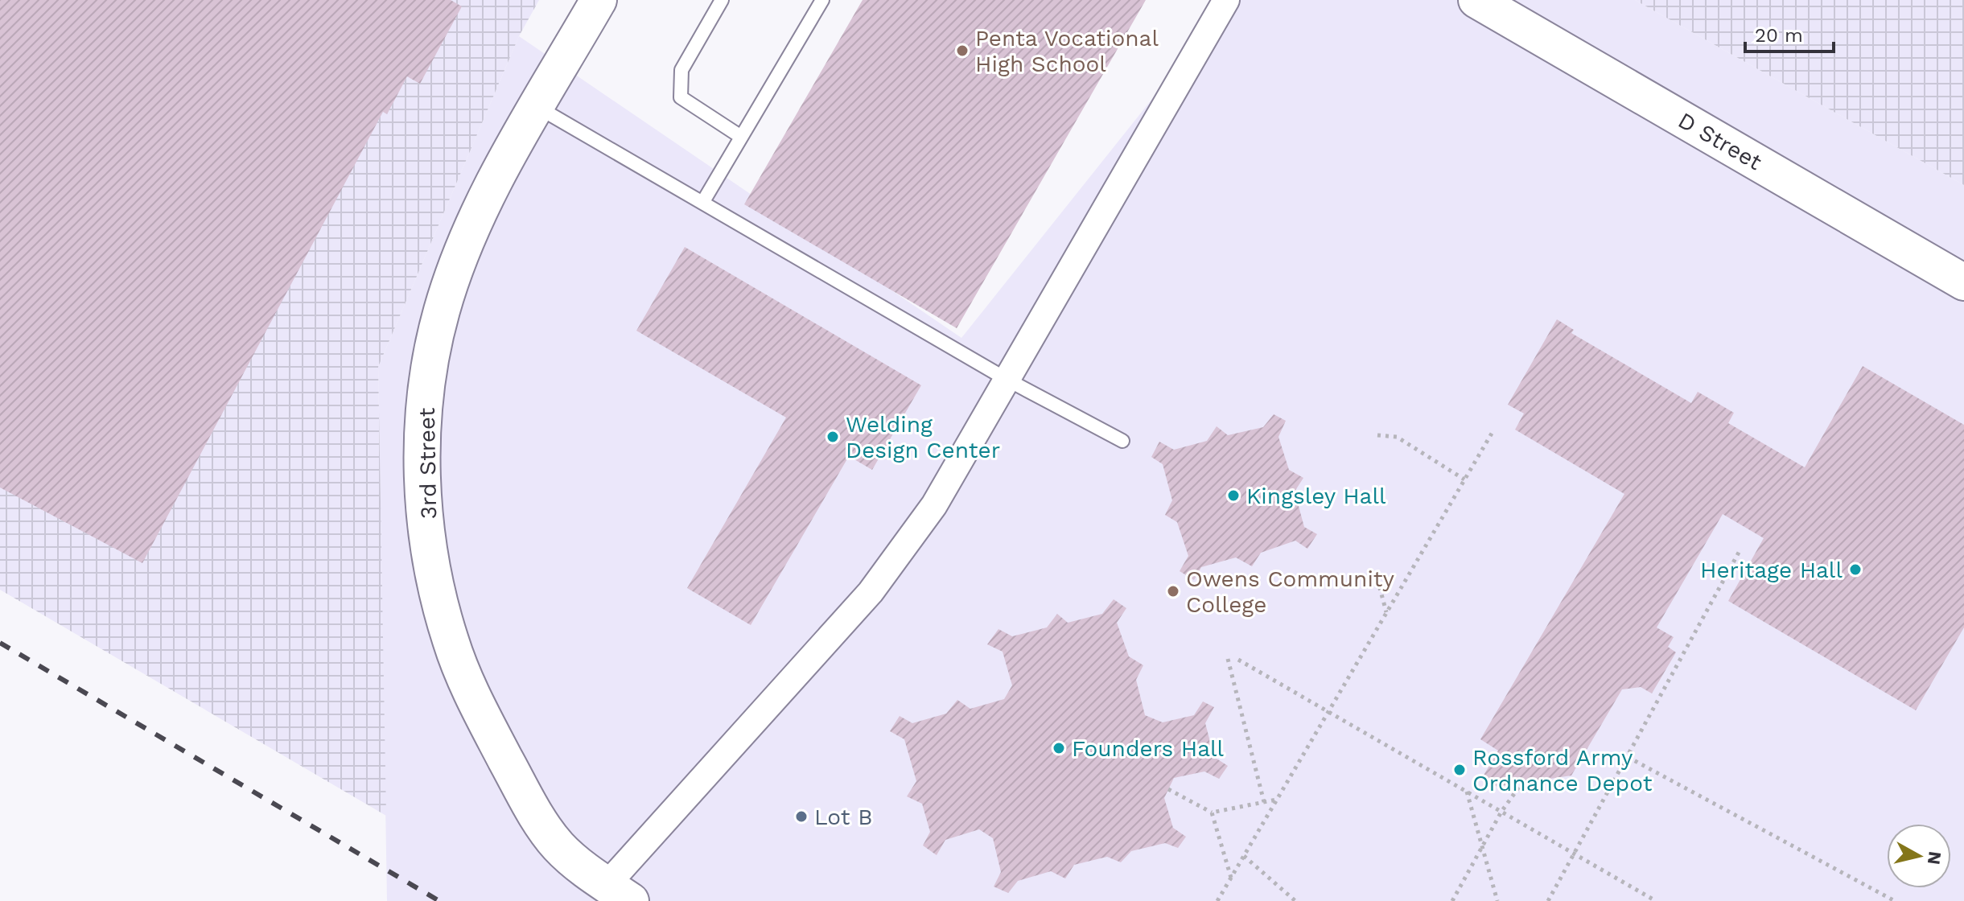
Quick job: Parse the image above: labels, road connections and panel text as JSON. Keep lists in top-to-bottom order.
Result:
{
  "streets": {
    "street": ["D Street", "3rd Street"]
  },
  "places": [
    "Penta Vocational High School",
    "Welding Design Center",
    "Kingsley Hall",
    "Heritage Hall",
    "Owens Community College",
    "Founders Hall",
    "Rossford Army Ordnance Depot",
    "Lot B"
  ],
  "scale_bar": "20 m",
  "north": "right"
}
